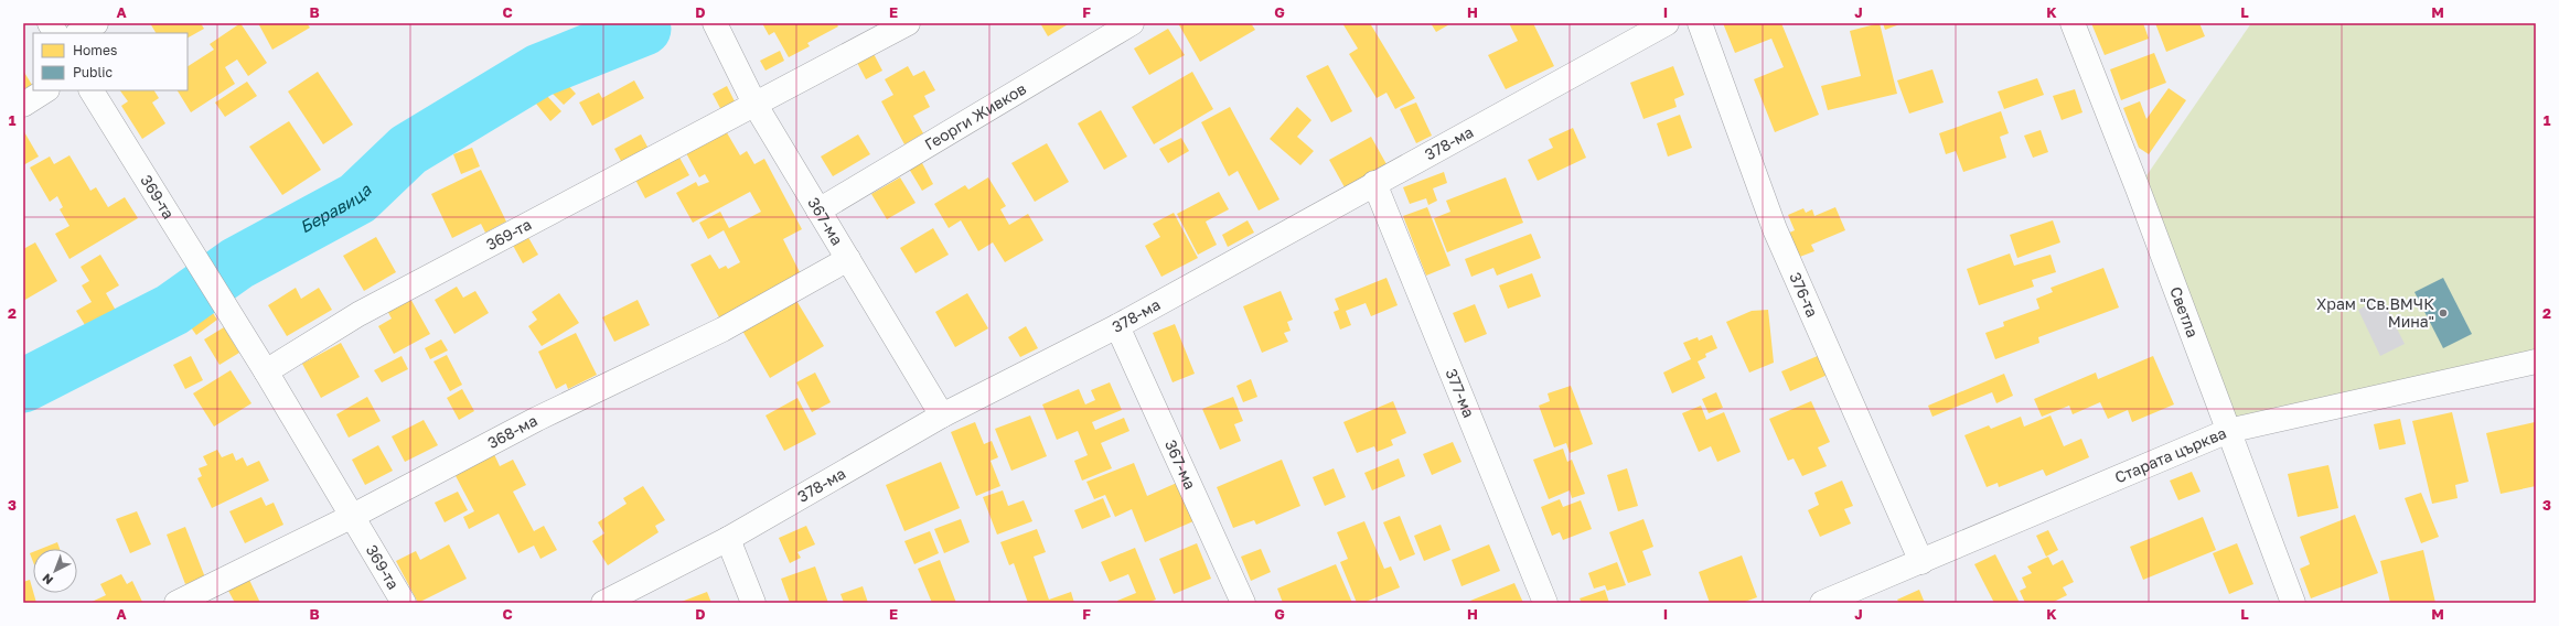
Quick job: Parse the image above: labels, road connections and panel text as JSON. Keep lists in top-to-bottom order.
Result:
{
  "streets": {
    "street": [
      "Георги Живков",
      "378-ма",
      "369-та",
      "367-ма",
      "376-та",
      "Светла",
      "377-ма",
      "368-ма",
      "Старата църква"
    ]
  },
  "crossings": [
    ["Георги Живков", "367-ма"],
    ["378-ма", "367-ма"],
    ["378-ма", "377-ма"],
    ["369-та", "367-ма"],
    ["369-та", "368-ма"],
    ["367-ма", "368-ма"],
    ["376-та", "Старата църква"],
    ["Светла", "Старата църква"]
  ],
  "water": ["Беравица"],
  "places": ["Храм \"Св.ВМЧК Мина\""],
  "legend": ["Homes", "Public"],
  "north": "bottom left",
  "grid": {
    "columns": [
      "A",
      "B",
      "C",
      "D",
      "E",
      "F",
      "G",
      "H",
      "I",
      "J",
      "K",
      "L",
      "M"
    ],
    "rows": ["1", "2", "3"]
  }
}
